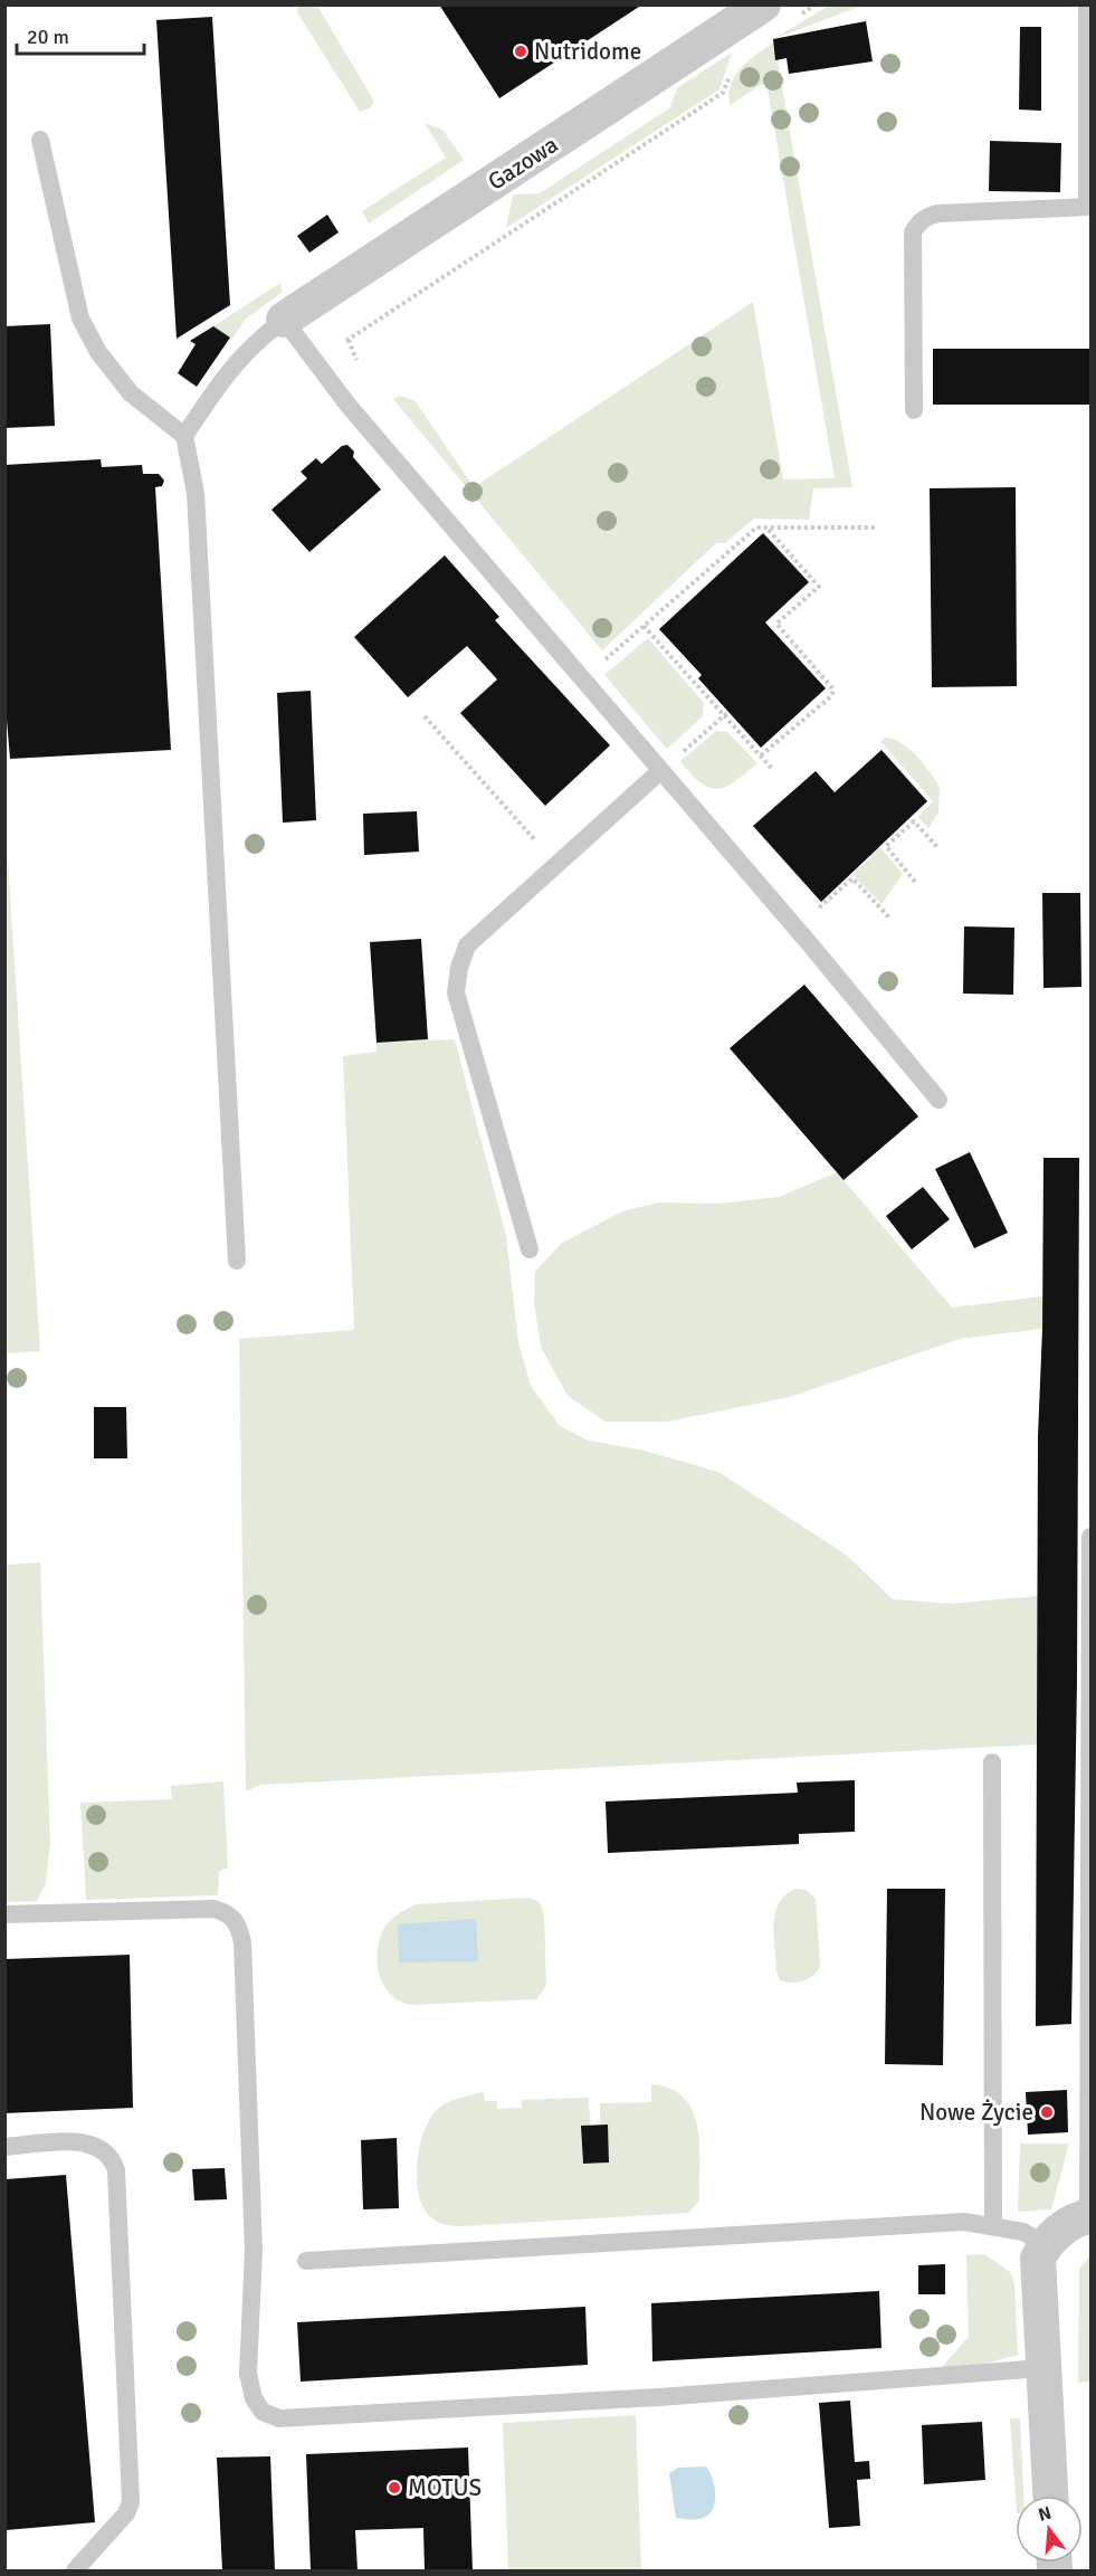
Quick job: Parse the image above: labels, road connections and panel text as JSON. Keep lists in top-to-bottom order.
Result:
{
  "streets": {
    "street": ["Gazowa"]
  },
  "places": ["Nutridome", "Nowe Życie", "MOTUS"],
  "scale_bar": "20 m",
  "north": "top"
}
